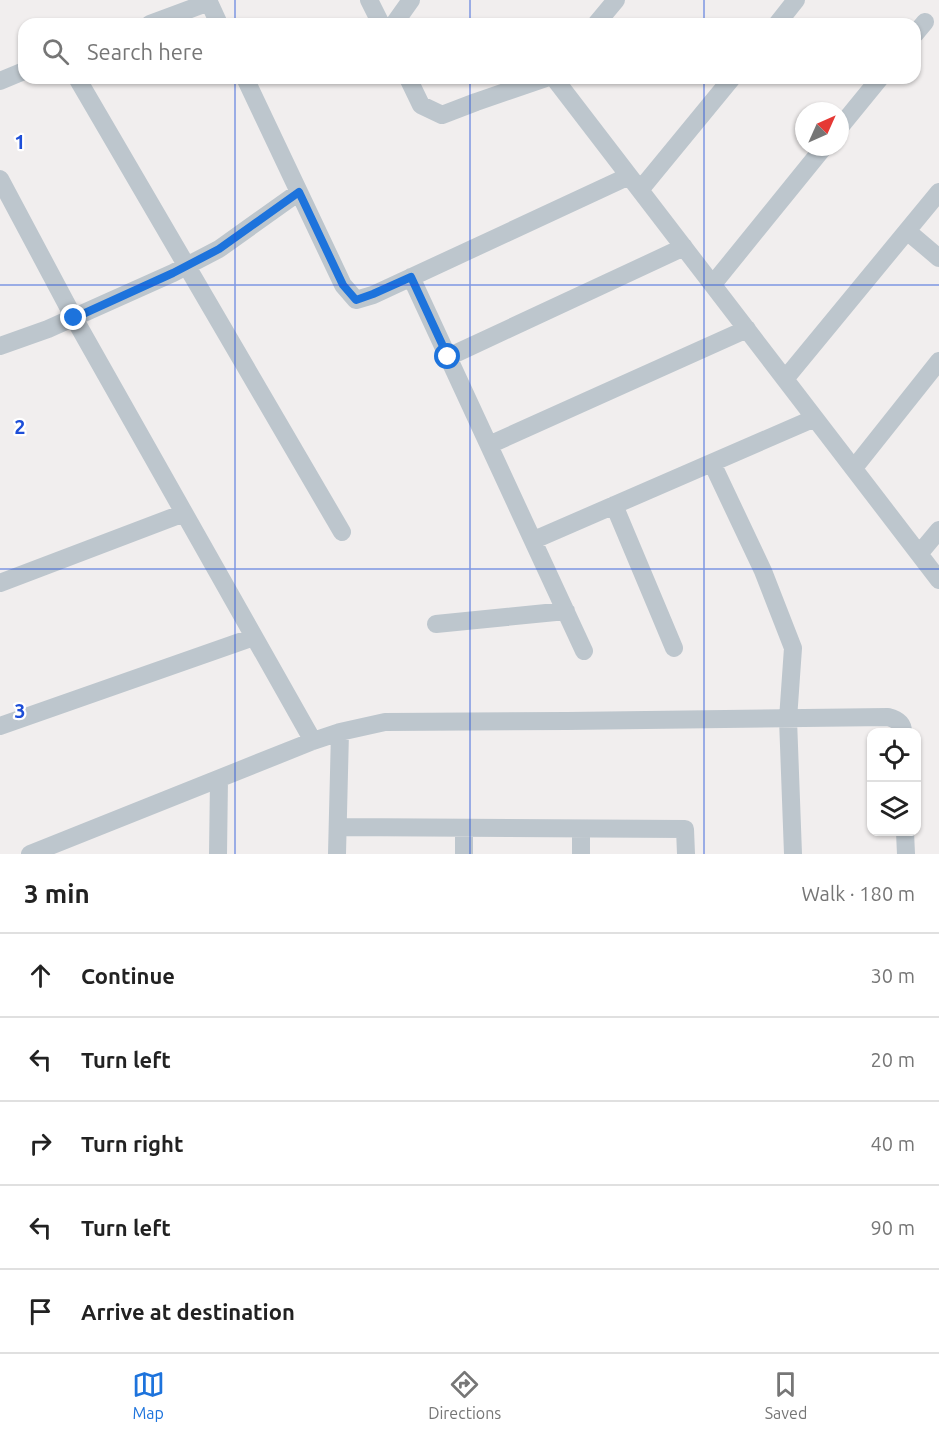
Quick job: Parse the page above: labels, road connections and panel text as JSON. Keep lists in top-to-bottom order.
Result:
{
  "north": "top right",
  "page": {
    "search": "Search here",
    "heading": ["3 min", "Walk · 180 m"],
    "list": [
      ["Continue", "30 m"],
      ["Turn left", "20 m"],
      ["Turn right", "40 m"],
      ["Turn left", "90 m"],
      "Arrive at destination"
    ],
    "nav": ["Map", "Directions", "Saved"]
  },
  "grid": {
    "rows": ["1", "2", "3"]
  }
}
